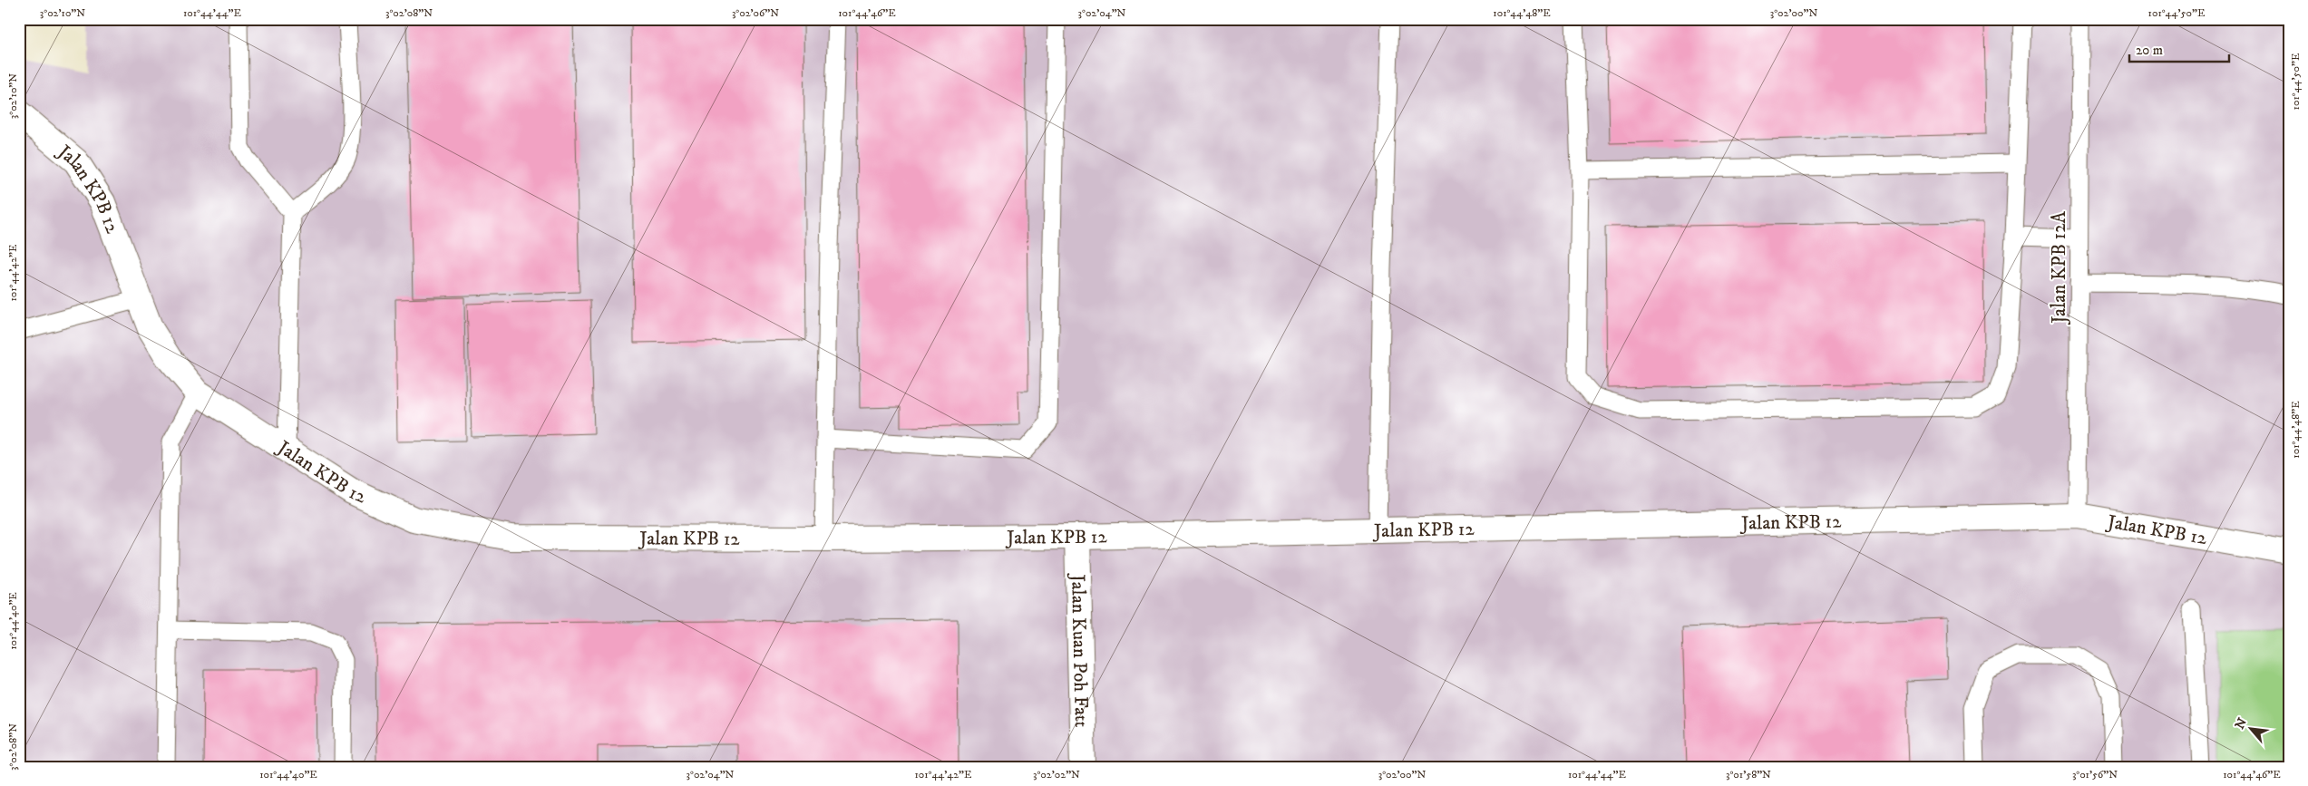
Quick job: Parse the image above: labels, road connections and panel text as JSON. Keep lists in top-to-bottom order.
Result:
{
  "streets": {
    "street": ["Jalan KPB 12", "Jalan Kuan Poh Fatt"],
    "lane": ["Jalan KPB 12A"]
  },
  "crossings": [
    ["Jalan KPB 12", "Jalan KPB 12A"],
    ["Jalan KPB 12", "Jalan Kuan Poh Fatt"]
  ],
  "scale_bar": "20 m",
  "north": "top left",
  "coordinates": [
    "3°02'10\"N",
    "101°44'44\"E",
    "3°02'08\"N",
    "3°02'06\"N",
    "101°44'46\"E",
    "3°02'04\"N",
    "101°44'48\"E",
    "3°02'00\"N",
    "101°44'50\"E",
    "101°44'42\"E",
    "101°44'40\"E",
    "3°02'02\"N",
    "3°01'58\"N",
    "3°01'56\"N"
  ]
}
